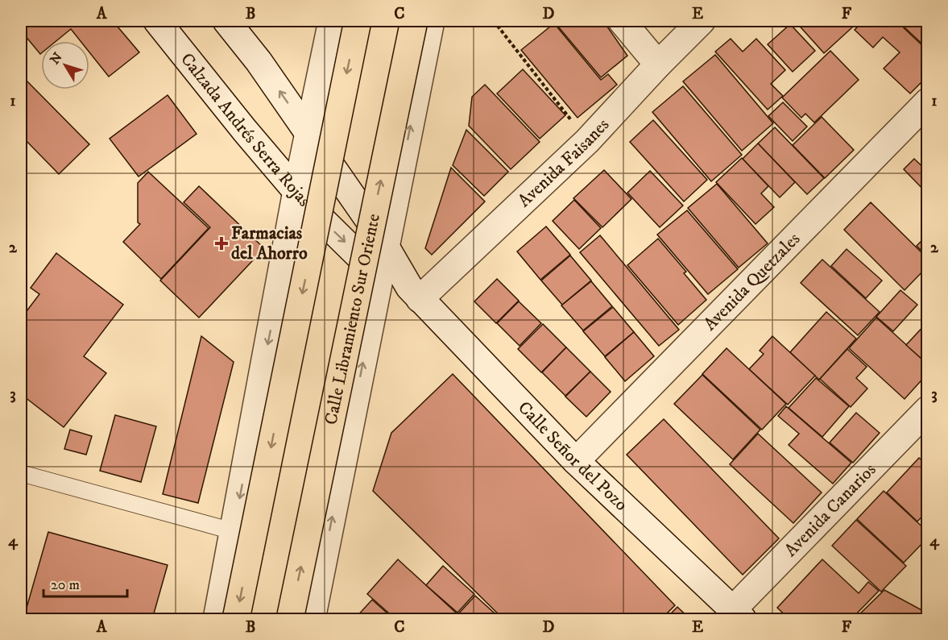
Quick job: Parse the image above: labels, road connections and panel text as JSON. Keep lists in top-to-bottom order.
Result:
{
  "streets": {
    "main road": ["Calle Libramiento Sur Oriente"],
    "street": [
      "Calzada Andrés Serra Rojas",
      "Avenida Faisanes",
      "Avenida Quetzales",
      "Calle Señor del Pozo",
      "Avenida Canarios"
    ]
  },
  "crossings": [
    ["Calzada Andrés Serra Rojas", "Calle Señor del Pozo"],
    ["Avenida Faisanes", "Calle Señor del Pozo"],
    ["Avenida Quetzales", "Calle Señor del Pozo"],
    ["Calle Señor del Pozo", "Avenida Canarios"]
  ],
  "places": {
    "health": ["Farmacias del Ahorro"]
  },
  "scale_bar": "20 m",
  "north": "top left",
  "grid": {
    "columns": [
      "A",
      "B",
      "C",
      "D",
      "E",
      "F"
    ],
    "rows": [
      "1",
      "2",
      "3",
      "4"
    ]
  }
}
